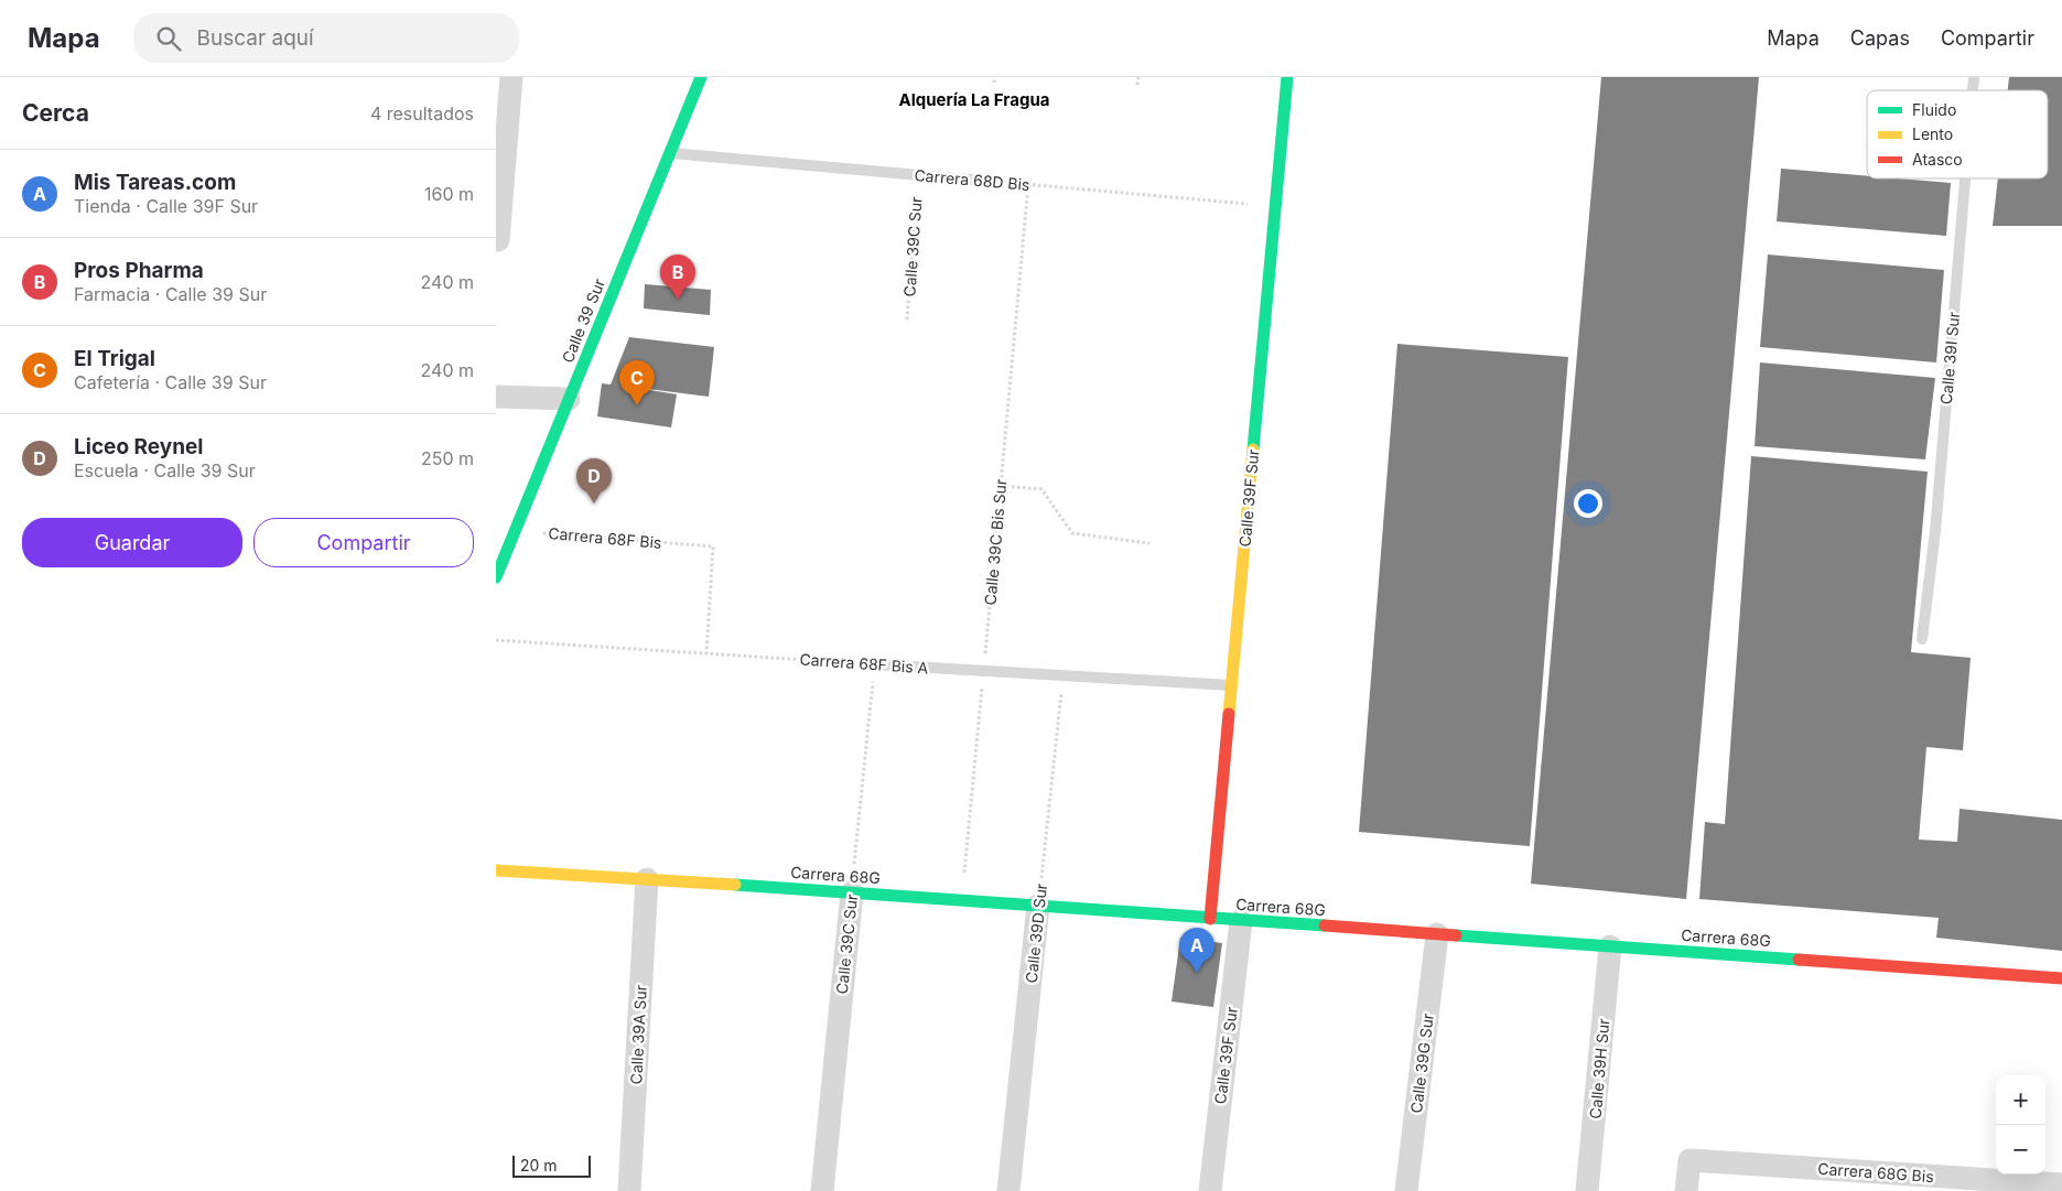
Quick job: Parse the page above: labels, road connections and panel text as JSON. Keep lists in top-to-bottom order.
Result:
{
  "streets": {
    "street": [
      "Calle 39C Sur",
      "Calle 39 Sur",
      "Calle 39F Sur",
      "Carrera 68G",
      "Calle 39D Sur",
      "Calle 39A Sur",
      "Calle 39G Sur",
      "Calle 39H Sur",
      "Carrera 68G Bis"
    ],
    "lane": ["Carrera 68D Bis", "Calle 39I Sur", "Carrera 68F Bis A"],
    "path": ["Carrera 68F Bis", "Calle 39C Bis Sur"]
  },
  "crossings": [
    ["Carrera 68D Bis", "Calle 39C Sur"],
    ["Carrera 68D Bis", "Calle 39 Sur"],
    ["Carrera 68D Bis", "Calle 39F Sur"],
    ["Carrera 68D Bis", "Calle 39C Bis Sur"],
    ["Calle 39C Sur", "Carrera 68F Bis A"],
    ["Calle 39C Sur", "Carrera 68G"],
    ["Calle 39 Sur", "Carrera 68F Bis"],
    ["Calle 39F Sur", "Carrera 68F Bis A"],
    ["Calle 39F Sur", "Carrera 68G"],
    ["Carrera 68F Bis", "Carrera 68F Bis A"],
    ["Calle 39C Bis Sur", "Carrera 68F Bis A"],
    ["Calle 39C Bis Sur", "Carrera 68G"],
    ["Carrera 68F Bis A", "Calle 39D Sur"],
    ["Carrera 68G", "Calle 39D Sur"],
    ["Carrera 68G", "Calle 39A Sur"],
    ["Carrera 68G", "Calle 39G Sur"],
    ["Carrera 68G", "Calle 39H Sur"]
  ],
  "districts": ["Alquería La Fragua"],
  "legend": ["Fluido", "Lento", "Atasco"],
  "scale_bar": "20 m",
  "page": {
    "header": "Mapa",
    "search": "Buscar aquí",
    "nav": ["Mapa", "Capas", "Compartir"],
    "heading": ["Cerca", "4 resultados"],
    "list": [
      {
        "mark": "A",
        "name": "Mis Tareas.com",
        "note": "Tienda · Calle 39F Sur",
        "value": "160 m"
      },
      {
        "mark": "B",
        "name": "Pros Pharma",
        "note": "Farmacia · Calle 39 Sur",
        "value": "240 m"
      },
      {
        "mark": "C",
        "name": "El Trigal",
        "note": "Cafetería · Calle 39 Sur",
        "value": "240 m"
      },
      {
        "mark": "D",
        "name": "Liceo Reynel",
        "note": "Escuela · Calle 39 Sur",
        "value": "250 m"
      }
    ],
    "pins": [
      "B",
      "C",
      "D",
      "A"
    ],
    "buttons": ["Guardar", "Compartir"],
    "map_buttons": ["+", "−"],
    "scale": "20 m"
  }
}
